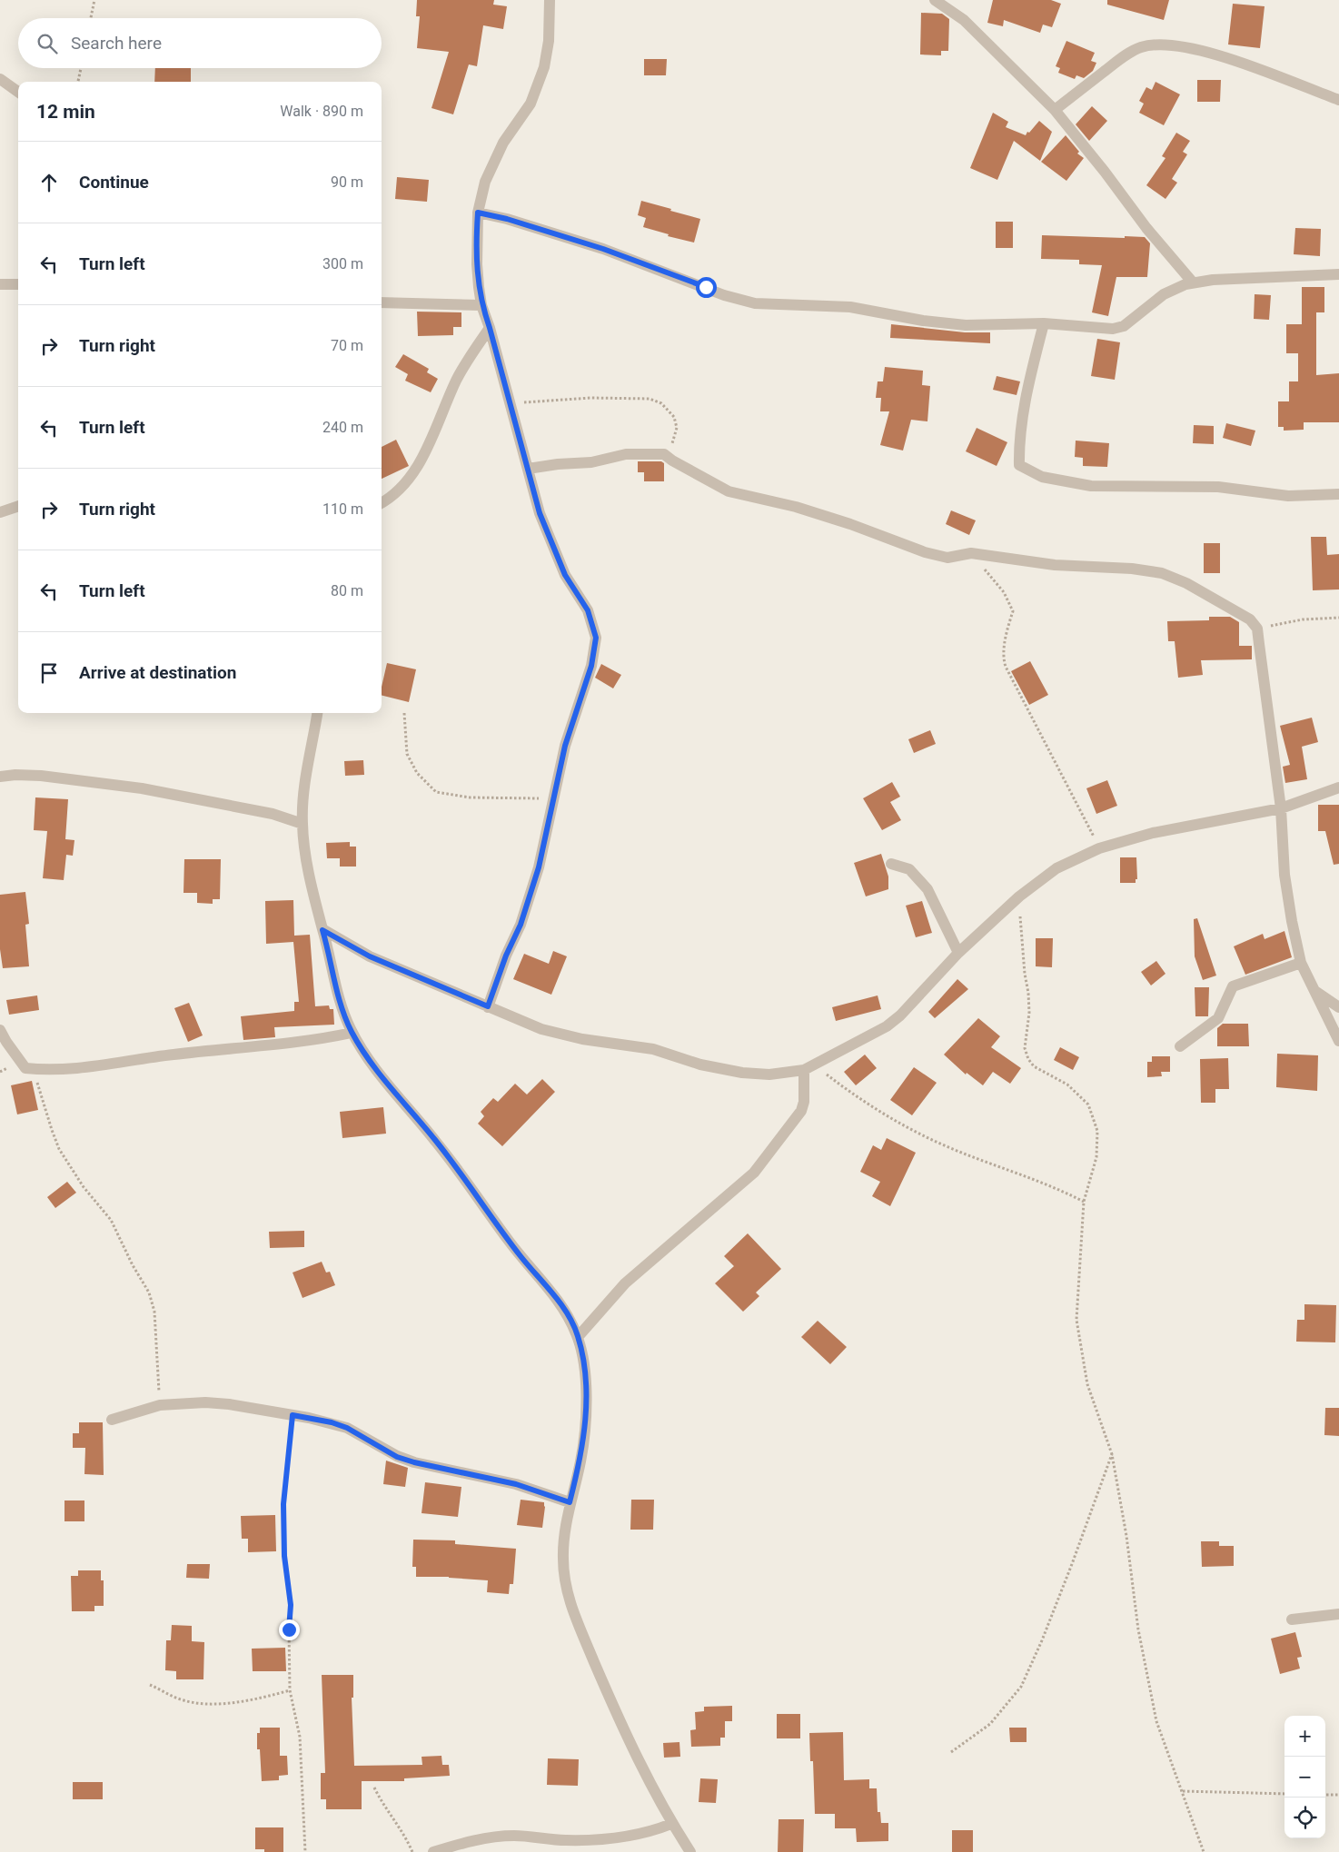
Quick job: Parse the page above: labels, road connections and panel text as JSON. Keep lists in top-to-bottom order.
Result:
{
  "page": {
    "search": "Search here",
    "heading": ["12 min", "Walk · 890 m"],
    "list": [
      ["Continue", "90 m"],
      ["Turn left", "300 m"],
      ["Turn right", "70 m"],
      ["Turn left", "240 m"],
      ["Turn right", "110 m"],
      ["Turn left", "80 m"],
      "Arrive at destination"
    ],
    "map_buttons": ["+", "−"]
  }
}
